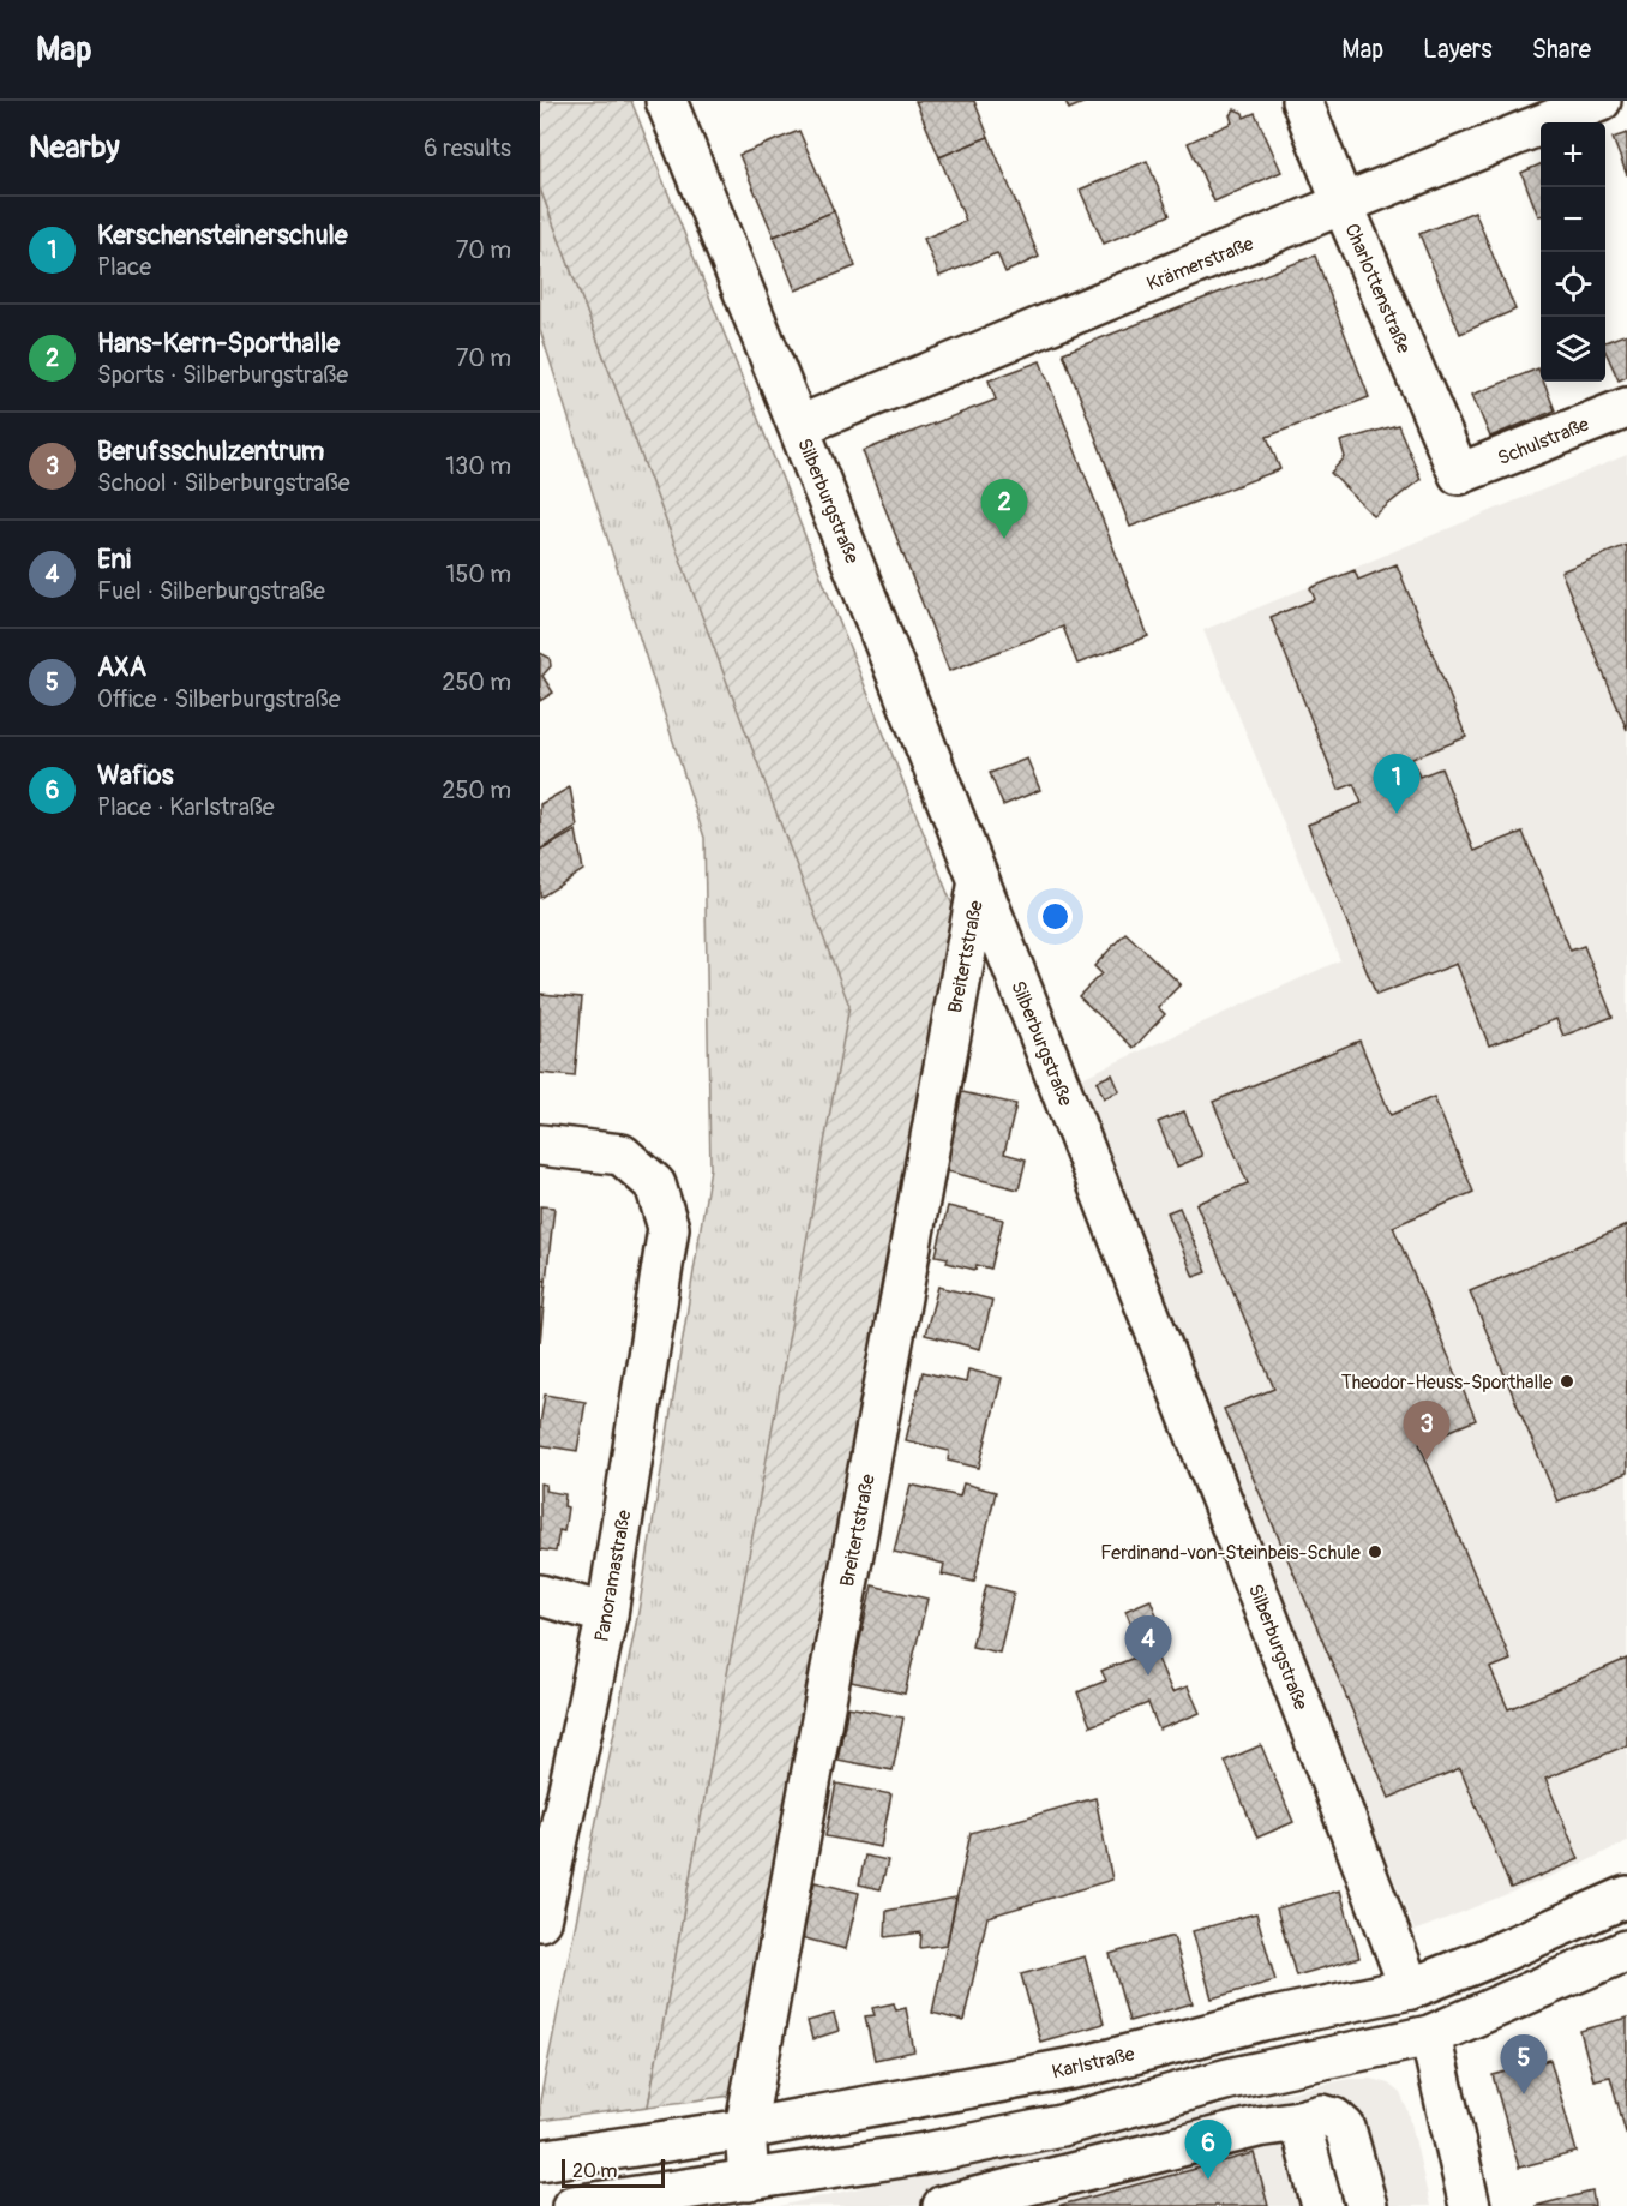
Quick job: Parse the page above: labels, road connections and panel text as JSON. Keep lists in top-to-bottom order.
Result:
{
  "streets": {
    "street": [
      "Krämerstraße",
      "Charlottenstraße",
      "Schulstraße",
      "Silberburgstraße",
      "Breitertstraße",
      "Panoramastraße",
      "Karlstraße"
    ]
  },
  "crossings": [
    ["Krämerstraße", "Charlottenstraße"],
    ["Krämerstraße", "Silberburgstraße"],
    ["Charlottenstraße", "Schulstraße"],
    ["Silberburgstraße", "Breitertstraße"],
    ["Silberburgstraße", "Karlstraße"],
    ["Breitertstraße", "Karlstraße"]
  ],
  "places": ["Theodor-Heuss-Sporthalle", "Ferdinand-von-Steinbeis-Schule"],
  "scale_bar": "20 m",
  "page": {
    "header": "Map",
    "nav": ["Map", "Layers", "Share"],
    "heading": ["Nearby", "6 results"],
    "map_buttons": ["+", "−"],
    "list": [
      {
        "mark": "1",
        "name": "Kerschensteinerschule",
        "note": "Place",
        "value": "70 m"
      },
      {
        "mark": "2",
        "name": "Hans-Kern-Sporthalle",
        "note": "Sports · Silberburgstraße",
        "value": "70 m"
      },
      {
        "mark": "3",
        "name": "Berufsschulzentrum",
        "note": "School · Silberburgstraße",
        "value": "130 m"
      },
      {
        "mark": "4",
        "name": "Eni",
        "note": "Fuel · Silberburgstraße",
        "value": "150 m"
      },
      {
        "mark": "5",
        "name": "AXA",
        "note": "Office · Silberburgstraße",
        "value": "250 m"
      },
      {
        "mark": "6",
        "name": "Wafios",
        "note": "Place · Karlstraße",
        "value": "250 m"
      }
    ],
    "pins": [
      "2",
      "1",
      "3",
      "4",
      "5",
      "6"
    ],
    "scale": "20 m"
  }
}
